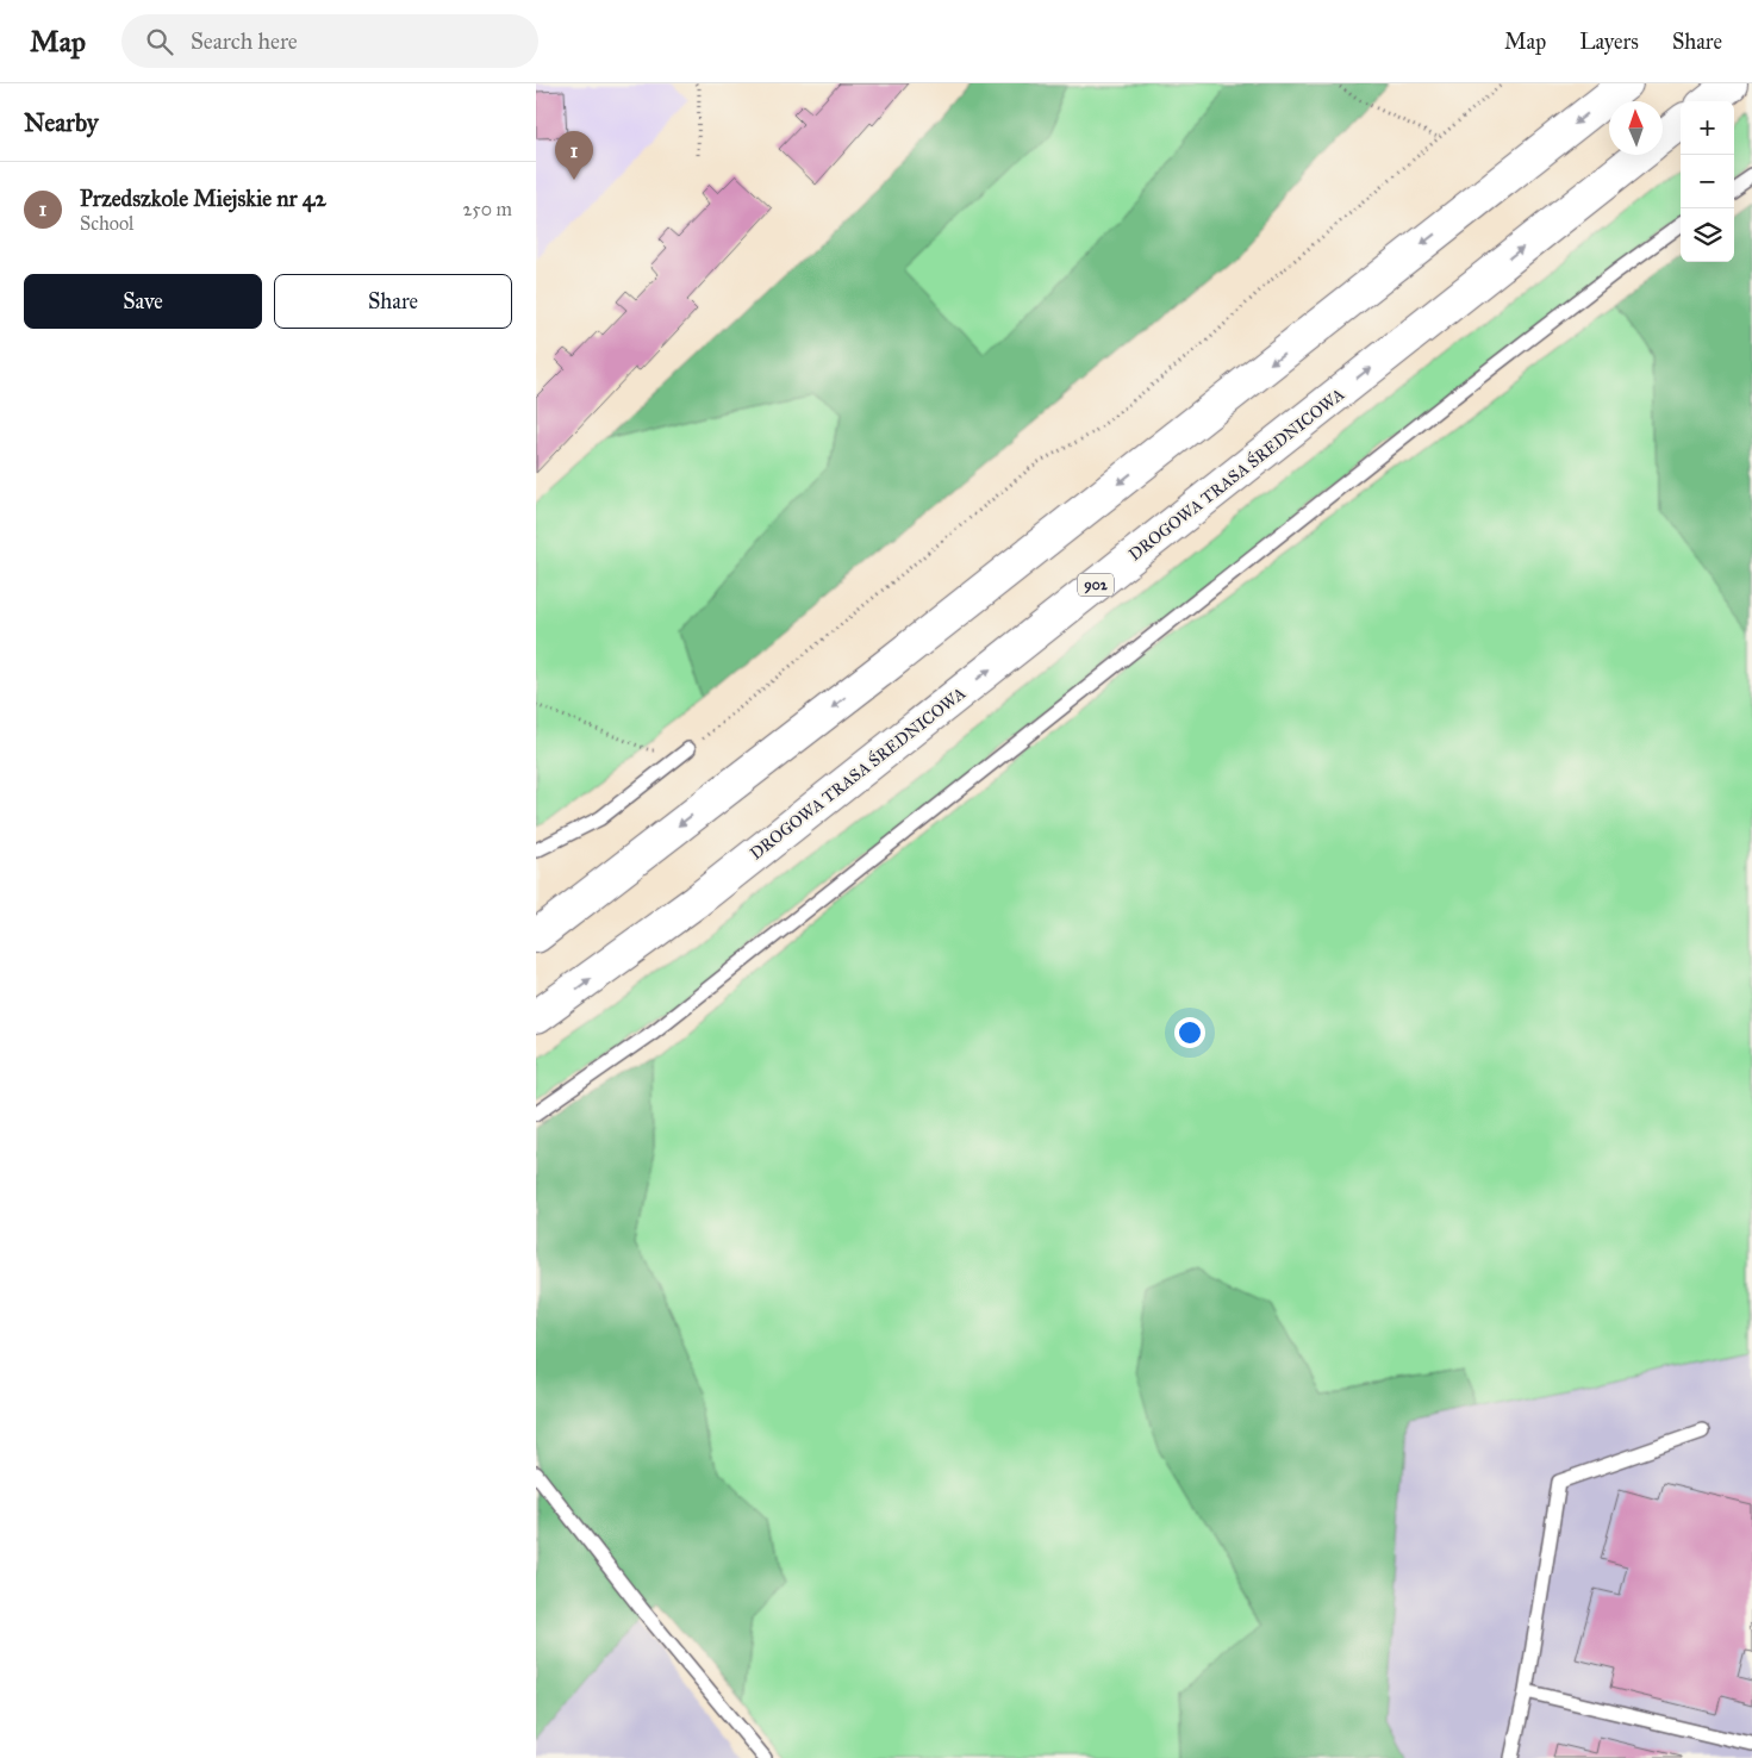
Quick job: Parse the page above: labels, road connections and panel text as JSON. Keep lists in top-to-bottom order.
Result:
{
  "streets": {
    "main road": ["DROGOWA TRASA ŚREDNICOWA", "902"]
  },
  "north": "top",
  "page": {
    "header": "Map",
    "search": "Search here",
    "nav": ["Map", "Layers", "Share"],
    "heading": "Nearby",
    "map_buttons": ["+", "−"],
    "pins": "1",
    "list": [
      {
        "mark": "1",
        "name": "Przedszkole Miejskie nr 42",
        "note": "School",
        "value": "250 m"
      }
    ],
    "buttons": ["Save", "Share"]
  }
}
